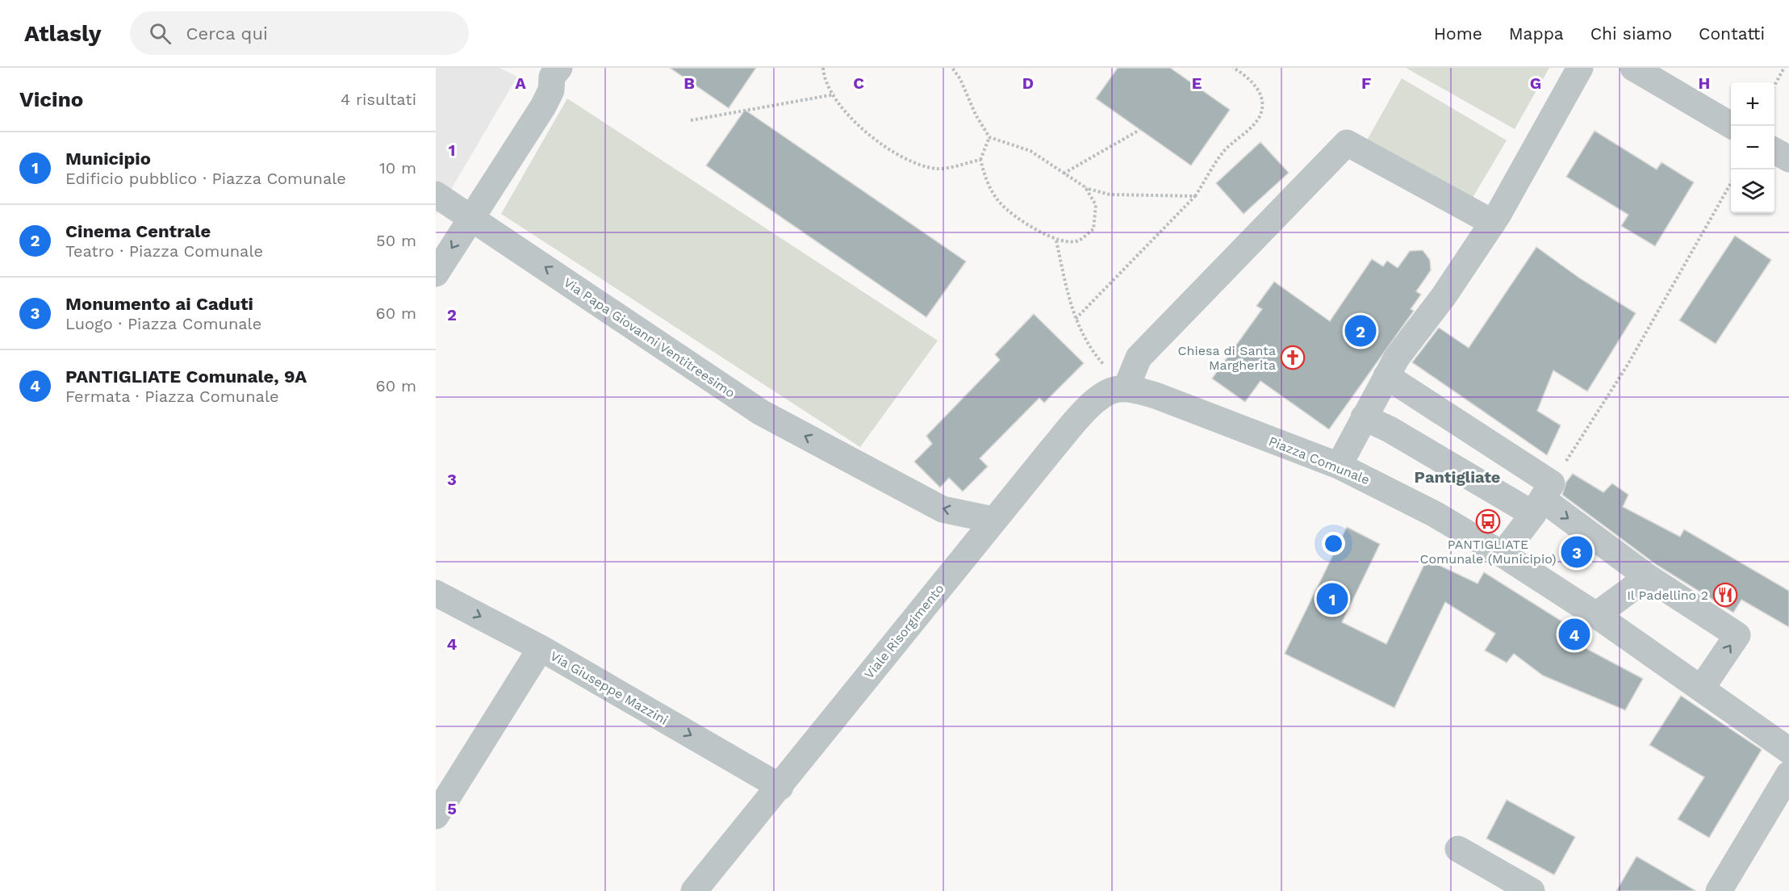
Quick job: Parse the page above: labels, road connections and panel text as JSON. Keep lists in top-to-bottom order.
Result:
{
  "streets": {
    "street": [
      "Via Papa Giovanni Ventitreesimo",
      "Piazza Comunale",
      "Viale Risorgimento",
      "Via Giuseppe Mazzini"
    ]
  },
  "crossings": [
    ["Via Papa Giovanni Ventitreesimo", "Viale Risorgimento"],
    ["Piazza Comunale", "Viale Risorgimento"],
    ["Viale Risorgimento", "Via Giuseppe Mazzini"]
  ],
  "one_way": ["Via Papa Giovanni Ventitreesimo", "Via Giuseppe Mazzini"],
  "districts": ["Pantigliate"],
  "places": {
    "church": ["Chiesa di Santa Margherita"],
    "bus stop": ["PANTIGLIATE Comunale (Municipio)"],
    "restaurant": ["Il Padellino 2"]
  },
  "page": {
    "header": "Atlasly",
    "search": "Cerca qui",
    "nav": [
      "Home",
      "Mappa",
      "Chi siamo",
      "Contatti"
    ],
    "heading": ["Vicino", "4 risultati"],
    "map_buttons": ["+", "−"],
    "list": [
      {
        "mark": "1",
        "name": "Municipio",
        "note": "Edificio pubblico · Piazza Comunale",
        "value": "10 m"
      },
      {
        "mark": "2",
        "name": "Cinema Centrale",
        "note": "Teatro · Piazza Comunale",
        "value": "50 m"
      },
      {
        "mark": "3",
        "name": "Monumento ai Caduti",
        "note": "Luogo · Piazza Comunale",
        "value": "60 m"
      },
      {
        "mark": "4",
        "name": "PANTIGLIATE Comunale, 9A",
        "note": "Fermata · Piazza Comunale",
        "value": "60 m"
      }
    ],
    "pins": [
      "2",
      "3",
      "1",
      "4"
    ]
  },
  "grid": {
    "columns": [
      "A",
      "B",
      "C",
      "D",
      "E",
      "F",
      "G",
      "H"
    ],
    "rows": [
      "1",
      "2",
      "3",
      "4",
      "5"
    ]
  }
}
